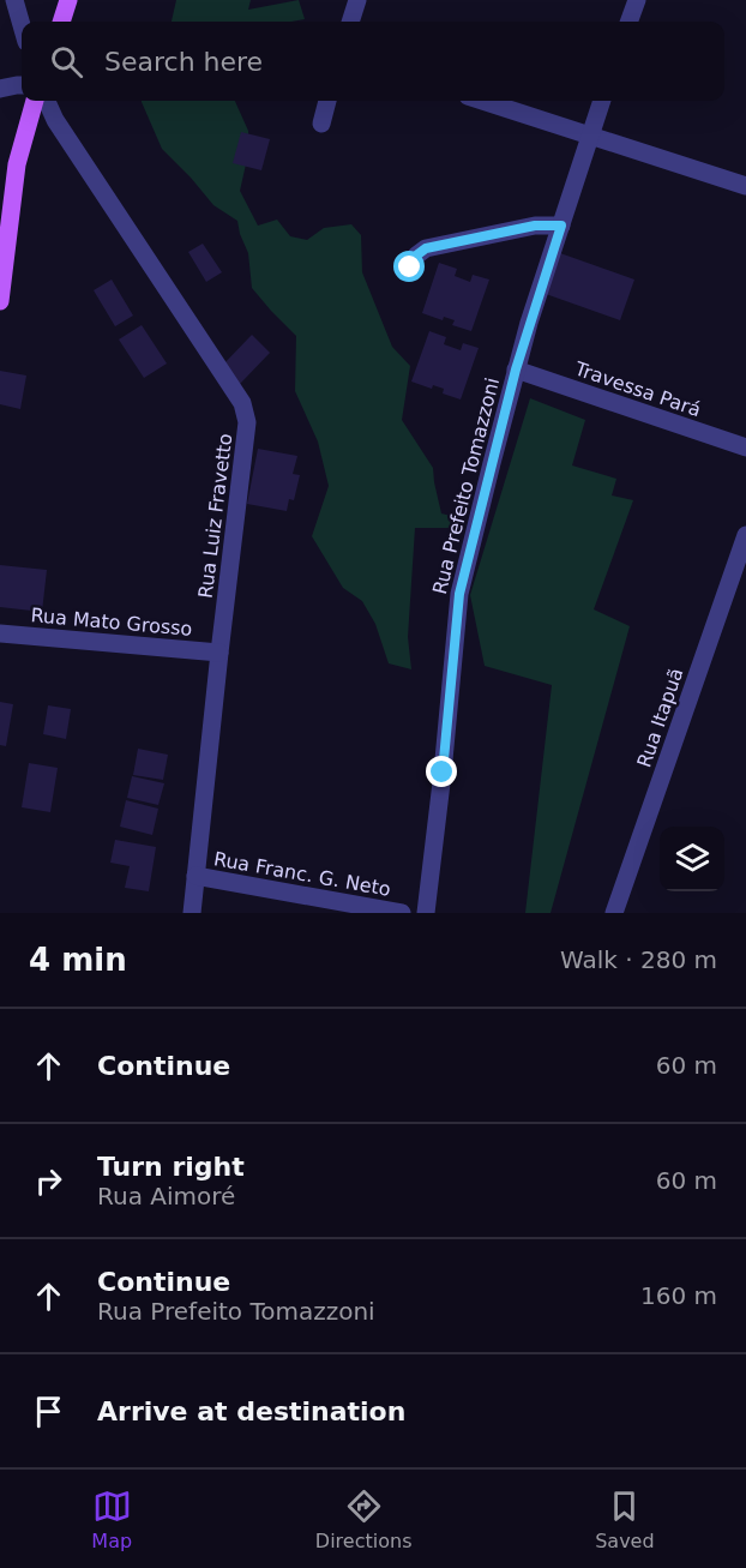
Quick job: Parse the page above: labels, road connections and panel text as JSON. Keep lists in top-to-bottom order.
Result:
{
  "streets": {
    "street": [
      "Travessa Pará",
      "Rua Prefeito Tomazzoni",
      "Rua Luiz Fravetto",
      "Rua Mato Grosso",
      "Rua Itapuã",
      "Rua Franc. G. Neto"
    ]
  },
  "crossings": [
    ["Travessa Pará", "Rua Prefeito Tomazzoni"],
    ["Rua Luiz Fravetto", "Rua Mato Grosso"],
    ["Rua Luiz Fravetto", "Rua Franc. G. Neto"]
  ],
  "page": {
    "search": "Search here",
    "heading": ["4 min", "Walk · 280 m"],
    "list": [
      ["Continue", "60 m"],
      ["Turn right", "Rua Aimoré", "60 m"],
      ["Continue", "Rua Prefeito Tomazzoni", "160 m"],
      "Arrive at destination"
    ],
    "nav": ["Map", "Directions", "Saved"]
  }
}
